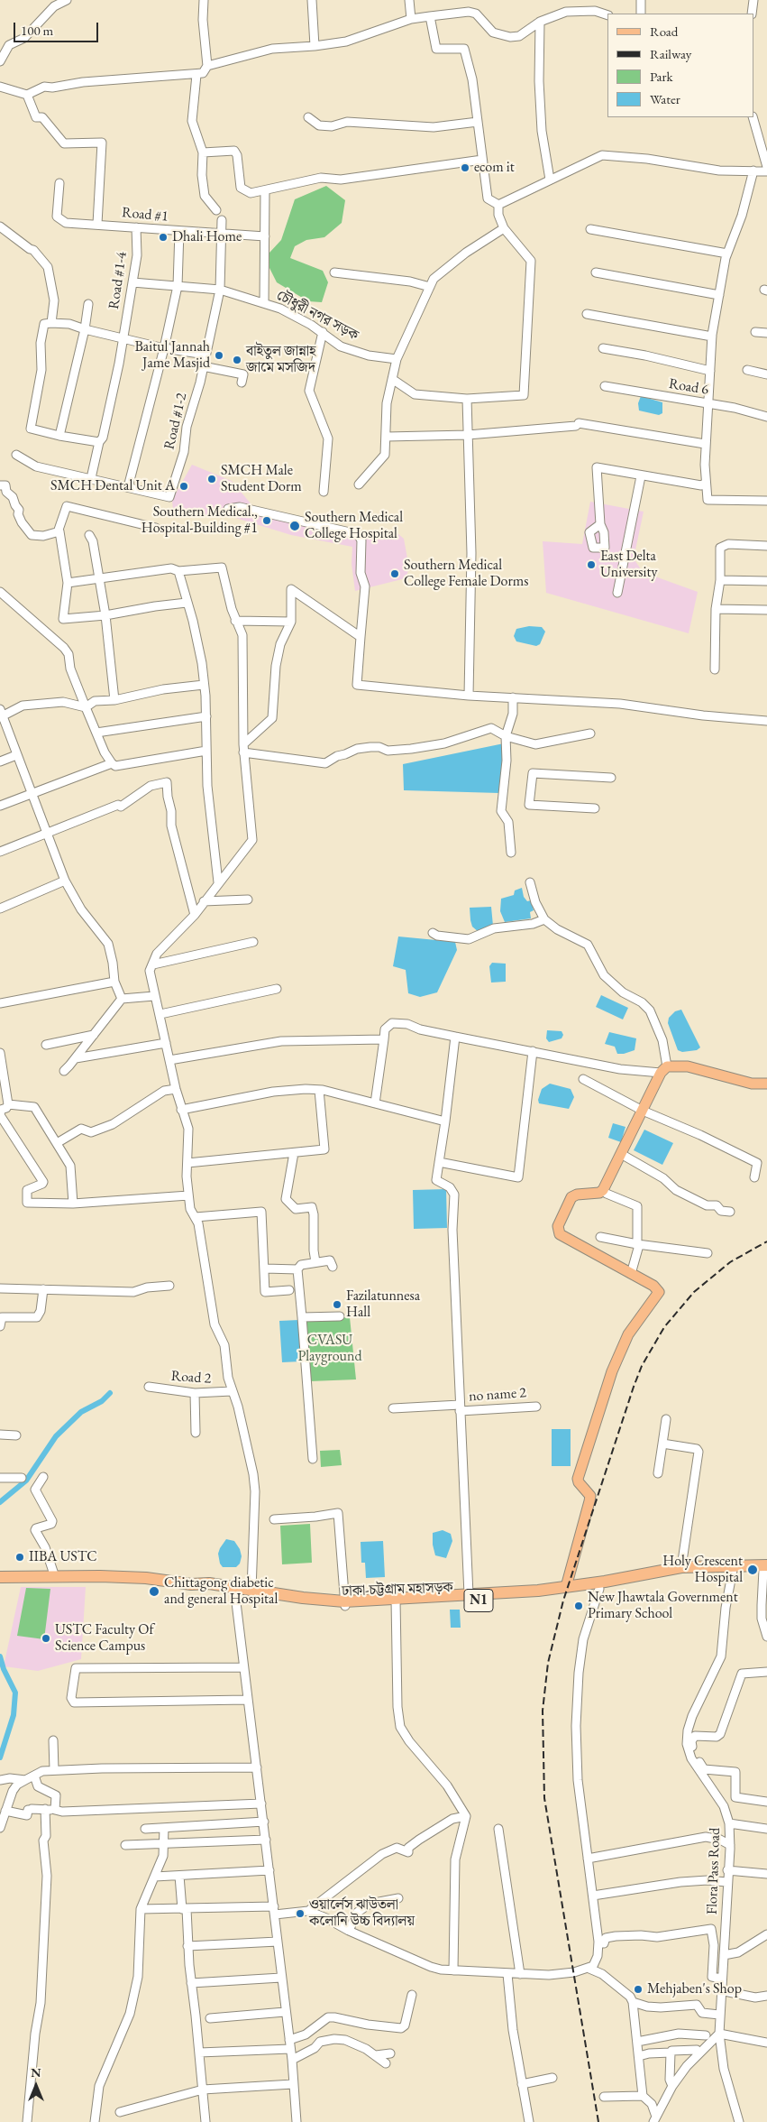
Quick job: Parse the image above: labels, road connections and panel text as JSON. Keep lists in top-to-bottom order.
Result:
{
  "streets": {
    "highway": ["ঢাকা-চট্টগ্রাম মহাসড়ক", "N1"],
    "street": [
      "Road #1",
      "Road #1-4",
      "চৌধুরী নগর সড়ক",
      "Road 6",
      "Road #1-2",
      "Road 2",
      "no name 2",
      "Flora Pass Road"
    ]
  },
  "crossings": [
    ["Road #1", "Road #1-4"],
    ["Road #1-4", "চৌধুরী নগর সড়ক"],
    ["চৌধুরী নগর সড়ক", "Road #1-2"],
    ["ঢাকা-চট্টগ্রাম মহাসড়ক", "Flora Pass Road"]
  ],
  "parks": ["CVASU Playground"],
  "places": [
    "ecom it",
    "Dhali Home",
    "Baitul Jannah Jame Masjid",
    "বাইতুল জান্নাহ জামে মসজিদ",
    "SMCH Male Student Dorm",
    "SMCH Dental Unit A",
    "Southern Medical., Hospital-Building #1",
    "Southern Medical College Hospital",
    "East Delta University",
    "Southern Medical College Female Dorms",
    "Fazilatunnesa Hall",
    "IIBA USTC",
    "Holy Crescent Hospital",
    "Chittagong diabetic and general Hospital",
    "New Jhawtala Government Primary School",
    "USTC Faculty Of Science Campus",
    "ওয়ার্লেস ঝাউতলা কলোনি উচ্চ বিদ্যালয়",
    "Mehjaben's Shop"
  ],
  "legend": [
    "Road",
    "Railway",
    "Park",
    "Water"
  ],
  "scale_bar": "100 m",
  "north": "top"
}
